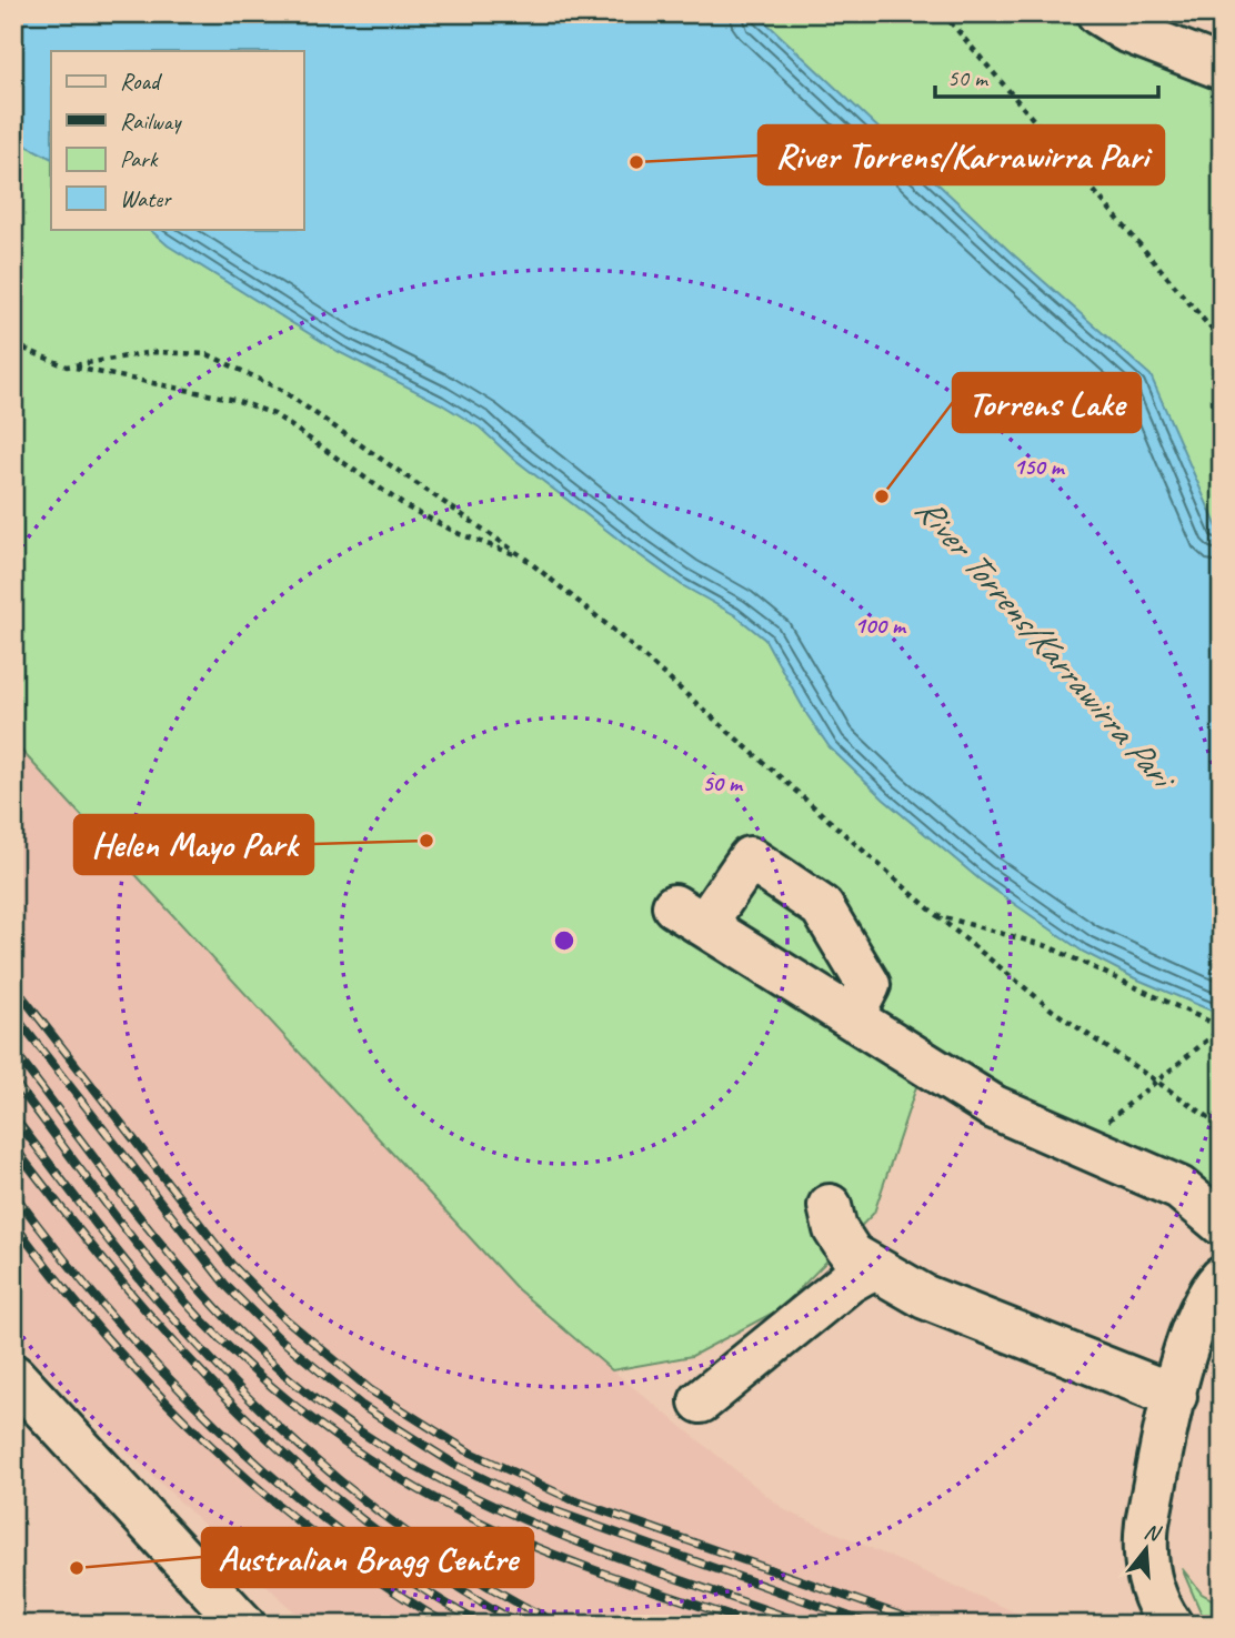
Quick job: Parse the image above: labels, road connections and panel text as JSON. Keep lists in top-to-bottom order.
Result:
{
  "water": ["River Torrens/Karrawirra Pari"],
  "places": [
    "River Torrens/Karrawirra Pari",
    "Torrens Lake",
    "Helen Mayo Park",
    "Australian Bragg Centre"
  ],
  "legend": [
    "Road",
    "Railway",
    "Park",
    "Water"
  ],
  "scale_bar": "50 m",
  "north": "top",
  "rings": ["150 m", "100 m", "50 m"]
}
